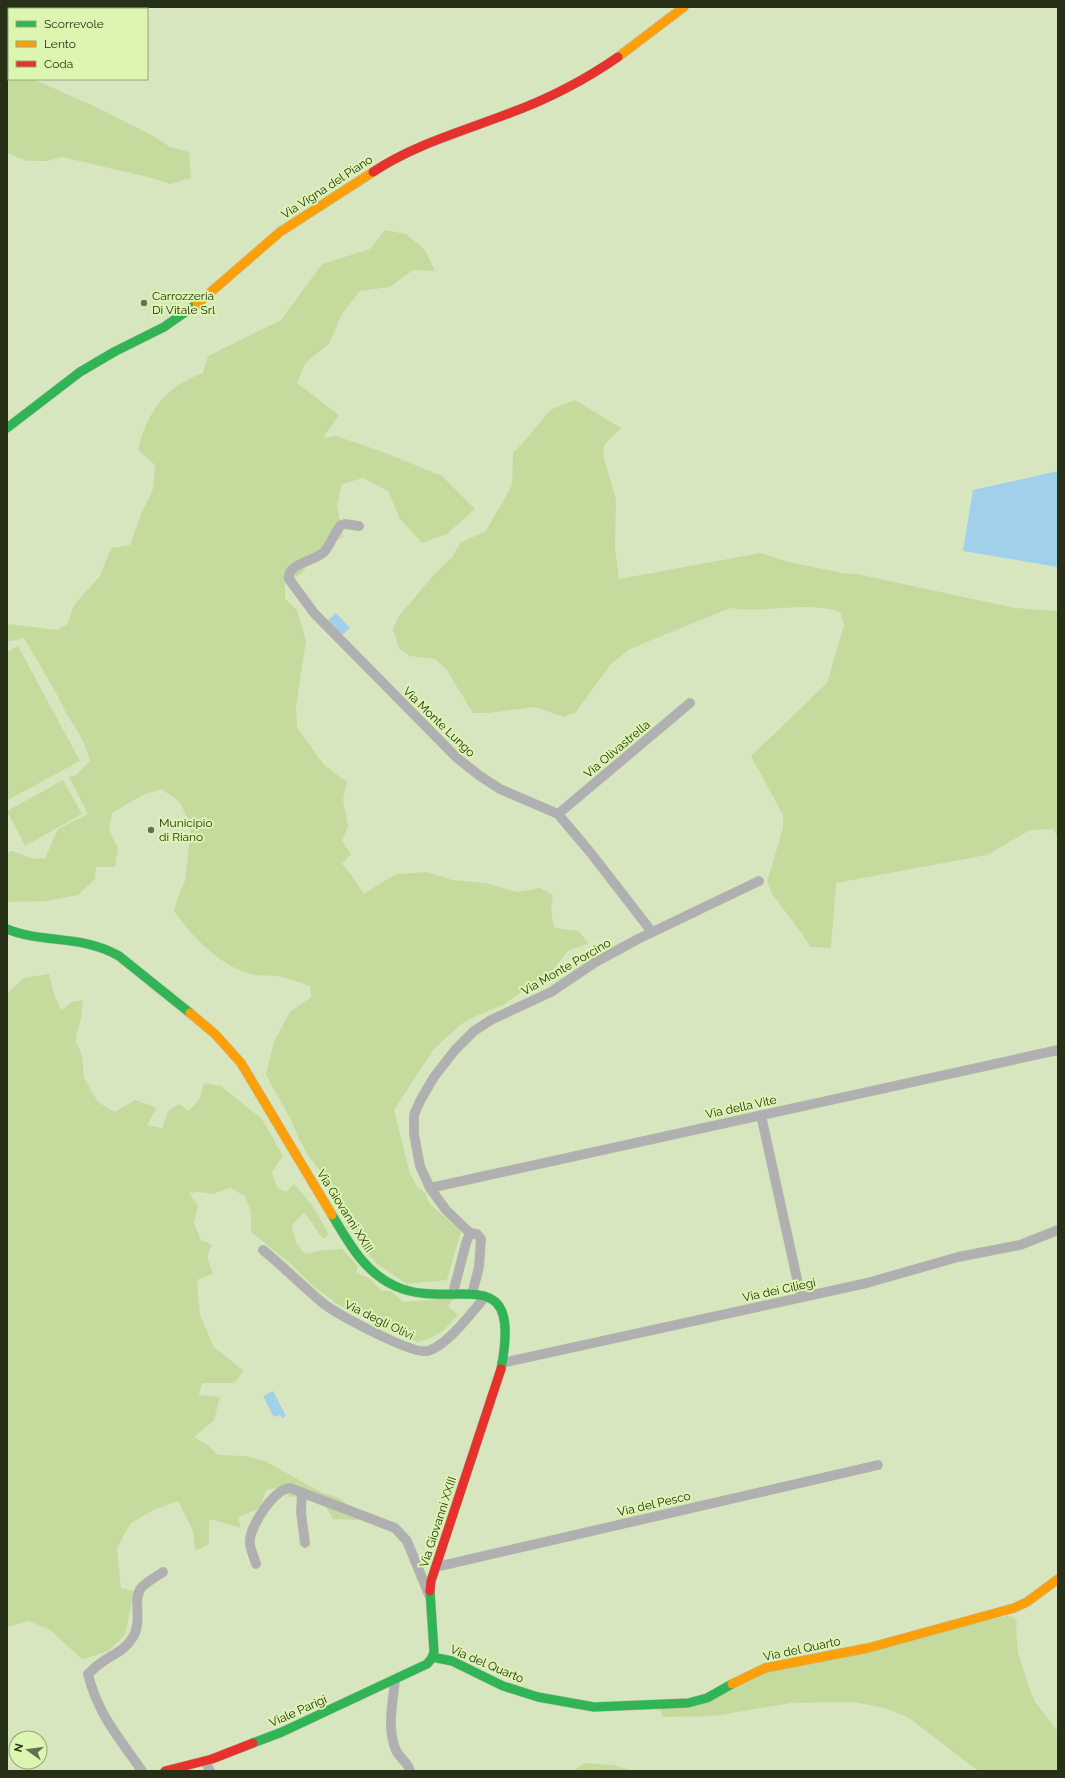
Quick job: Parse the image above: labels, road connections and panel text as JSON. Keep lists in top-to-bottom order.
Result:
{
  "streets": {
    "street": [
      "Via Vigna del Piano",
      "Via Monte Lungo",
      "Via Olivastrella",
      "Via Monte Porcino",
      "Via della Vite",
      "Via Giovanni XXIII",
      "Via dei Ciliegi",
      "Via degli Olivi",
      "Via del Pesco",
      "Via del Quarto",
      "Viale Parigi"
    ]
  },
  "crossings": [
    ["Via Monte Lungo", "Via Olivastrella"],
    ["Via Monte Lungo", "Via Monte Porcino"],
    ["Via Monte Porcino", "Via della Vite"],
    ["Via Monte Porcino", "Via Giovanni XXIII"],
    ["Via Giovanni XXIII", "Via dei Ciliegi"],
    ["Via Giovanni XXIII", "Via degli Olivi"],
    ["Via Giovanni XXIII", "Via del Pesco"],
    ["Via Giovanni XXIII", "Via del Quarto"],
    ["Via Giovanni XXIII", "Viale Parigi"],
    ["Via del Quarto", "Viale Parigi"]
  ],
  "places": ["Carrozzeria Di Vitale Srl", "Municipio di Riano"],
  "legend": ["Scorrevole", "Lento", "Coda"],
  "north": "left"
}
